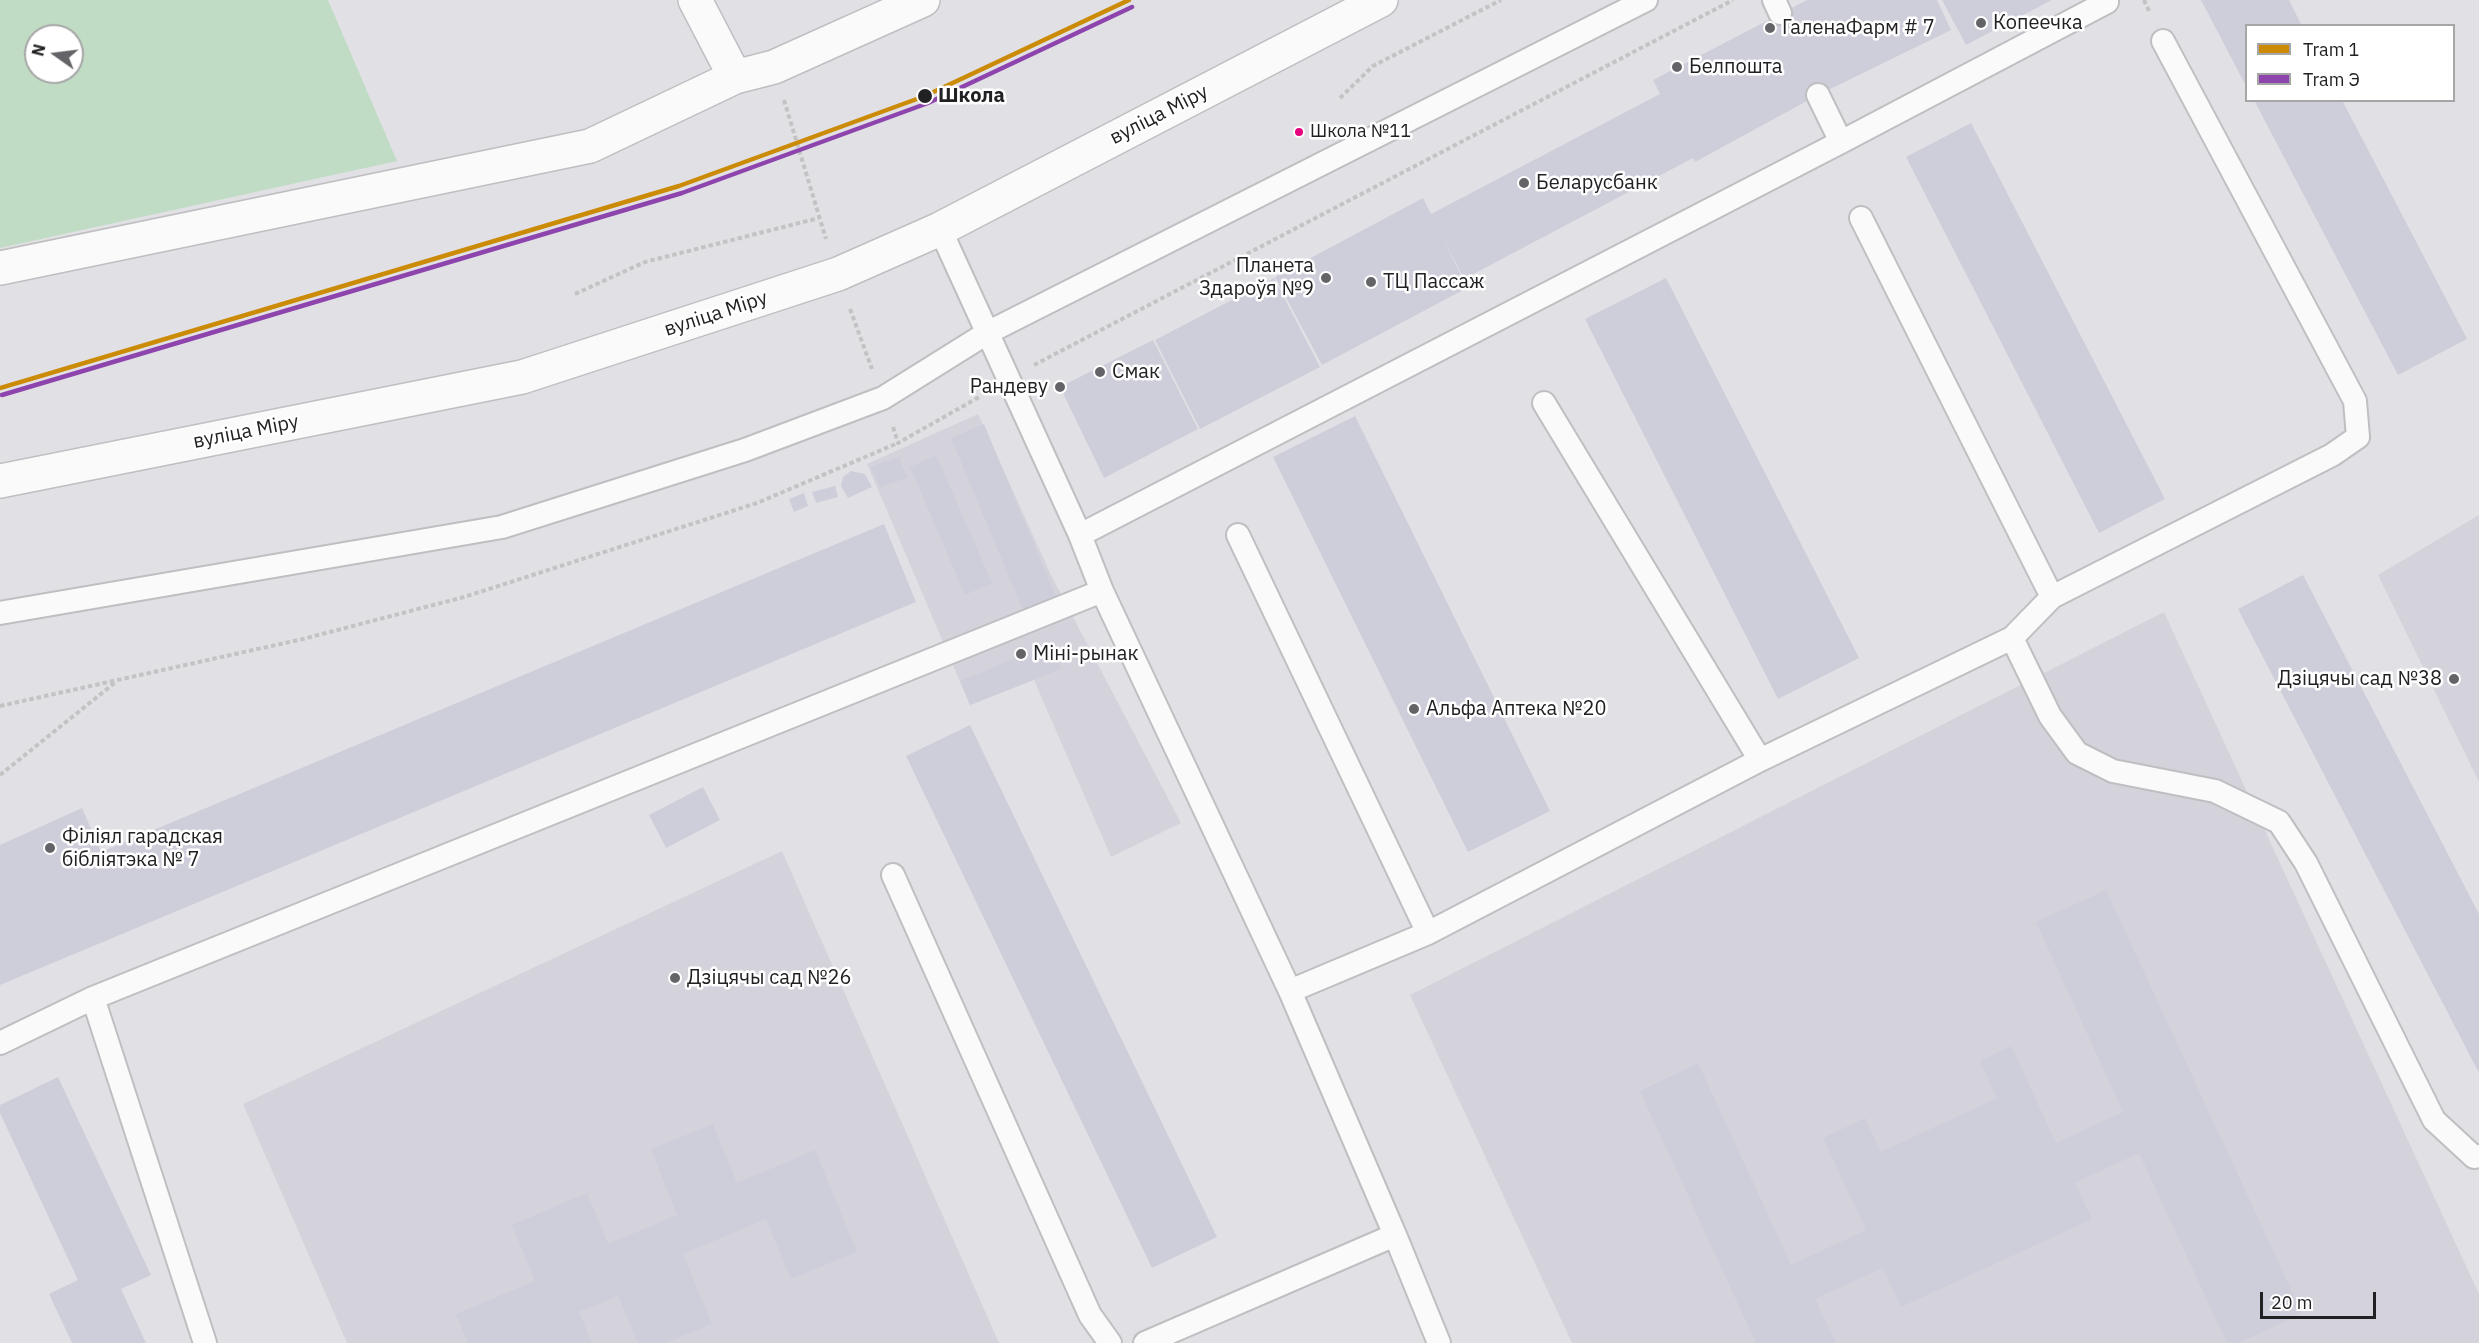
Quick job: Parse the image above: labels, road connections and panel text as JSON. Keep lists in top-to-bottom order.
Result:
{
  "streets": {
    "main road": ["вуліца Міру"]
  },
  "places": [
    "Копеечка",
    "ГаленаФарм # 7",
    "Белпошта",
    "Школа",
    "Школа №11",
    "Беларусбанк",
    "Планета Здароўя №9",
    "ТЦ Пассаж",
    "Смак",
    "Рандеву",
    "Міні-рынак",
    "Дзіцячы сад №38",
    "Альфа Аптека №20",
    "Філіял гарадская бібліятэка № 7",
    "Дзіцячы сад №26"
  ],
  "lines": ["tram line 1", "tram line Э"],
  "legend": ["Tram 1", "Tram Э"],
  "scale_bar": "20 m",
  "north": "left"
}
